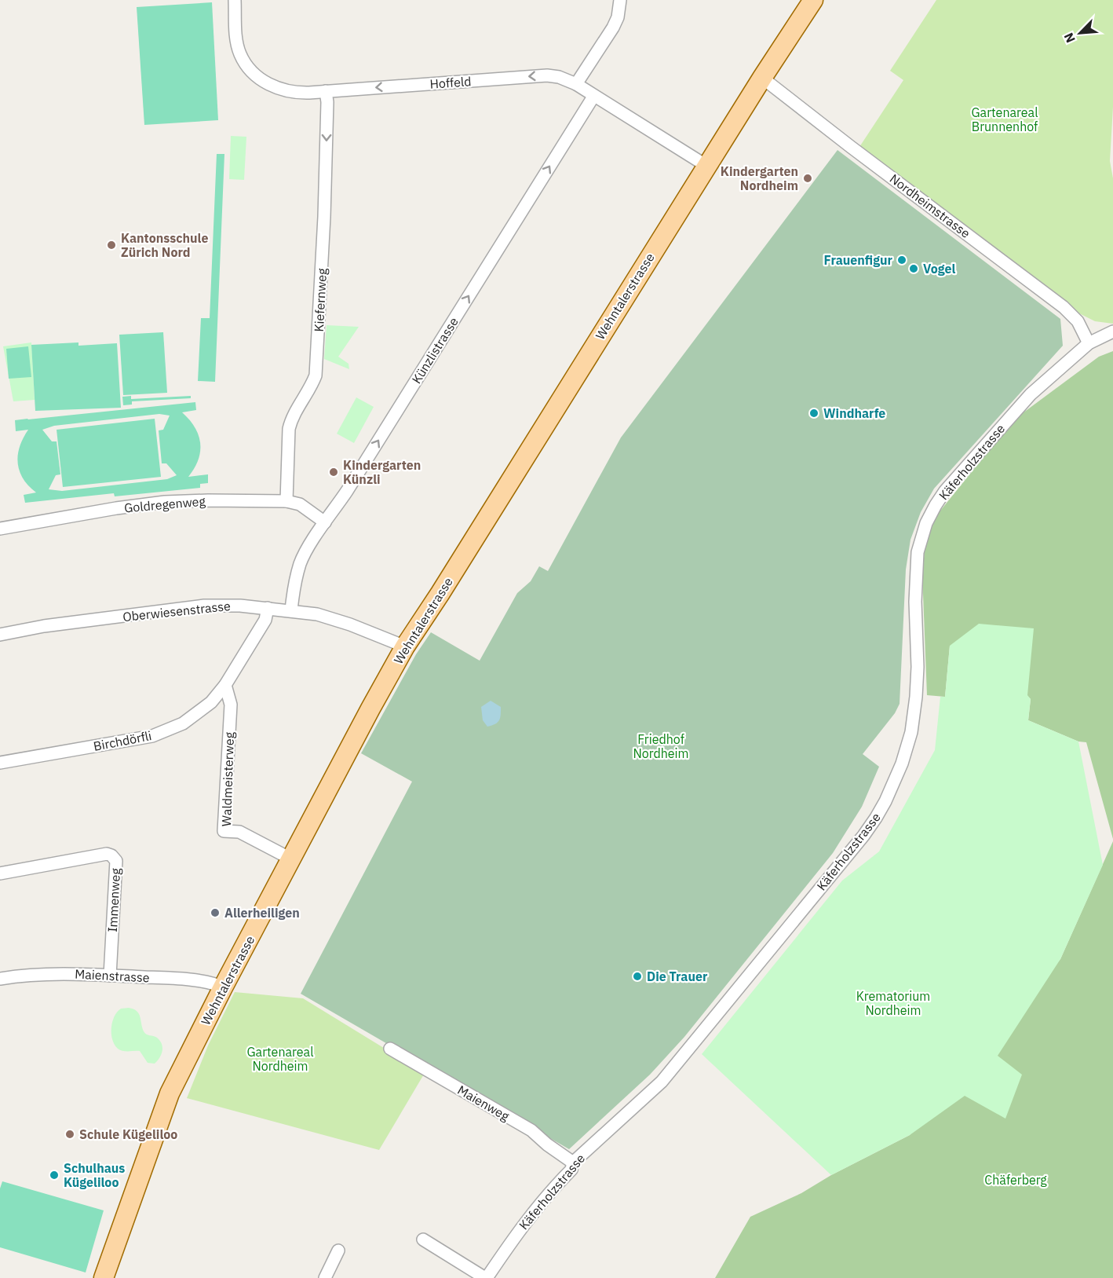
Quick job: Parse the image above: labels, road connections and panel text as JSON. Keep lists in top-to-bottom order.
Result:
{
  "streets": {
    "main road": ["Wehntalerstrasse"],
    "street": [
      "Hoffeld",
      "Nordheimstrasse",
      "Kiefernweg",
      "Künzlistrasse",
      "Käferholzstrasse",
      "Goldregenweg",
      "Oberwiesenstrasse",
      "Birchdörfli",
      "Waldmeisterweg",
      "Immenweg",
      "Maienstrasse",
      "Maienweg"
    ]
  },
  "crossings": [
    ["Hoffeld", "Wehntalerstrasse"],
    ["Hoffeld", "Kiefernweg"],
    ["Hoffeld", "Künzlistrasse"],
    ["Nordheimstrasse", "Wehntalerstrasse"],
    ["Nordheimstrasse", "Käferholzstrasse"],
    ["Wehntalerstrasse", "Oberwiesenstrasse"],
    ["Wehntalerstrasse", "Waldmeisterweg"],
    ["Wehntalerstrasse", "Maienstrasse"],
    ["Kiefernweg", "Goldregenweg"],
    ["Künzlistrasse", "Goldregenweg"],
    ["Künzlistrasse", "Oberwiesenstrasse"],
    ["Käferholzstrasse", "Maienweg"],
    ["Oberwiesenstrasse", "Birchdörfli"],
    ["Birchdörfli", "Waldmeisterweg"],
    ["Immenweg", "Maienstrasse"]
  ],
  "one_way": ["Hoffeld", "Kiefernweg", "Künzlistrasse"],
  "parks": [
    "Gartenareal Brunnenhof",
    "Friedhof Nordheim",
    "Krematorium Nordheim",
    "Gartenareal Nordheim",
    "Chäferberg"
  ],
  "places": [
    "Kindergarten Nordheim",
    "Kantonsschule Zürich Nord",
    "Frauenfigur",
    "Vogel",
    "Windharfe",
    "Kindergarten Künzli",
    "Allerheiligen",
    "Die Trauer",
    "Schule Kügeliloo",
    "Schulhaus Kügeliloo"
  ],
  "north": "bottom left"
}
